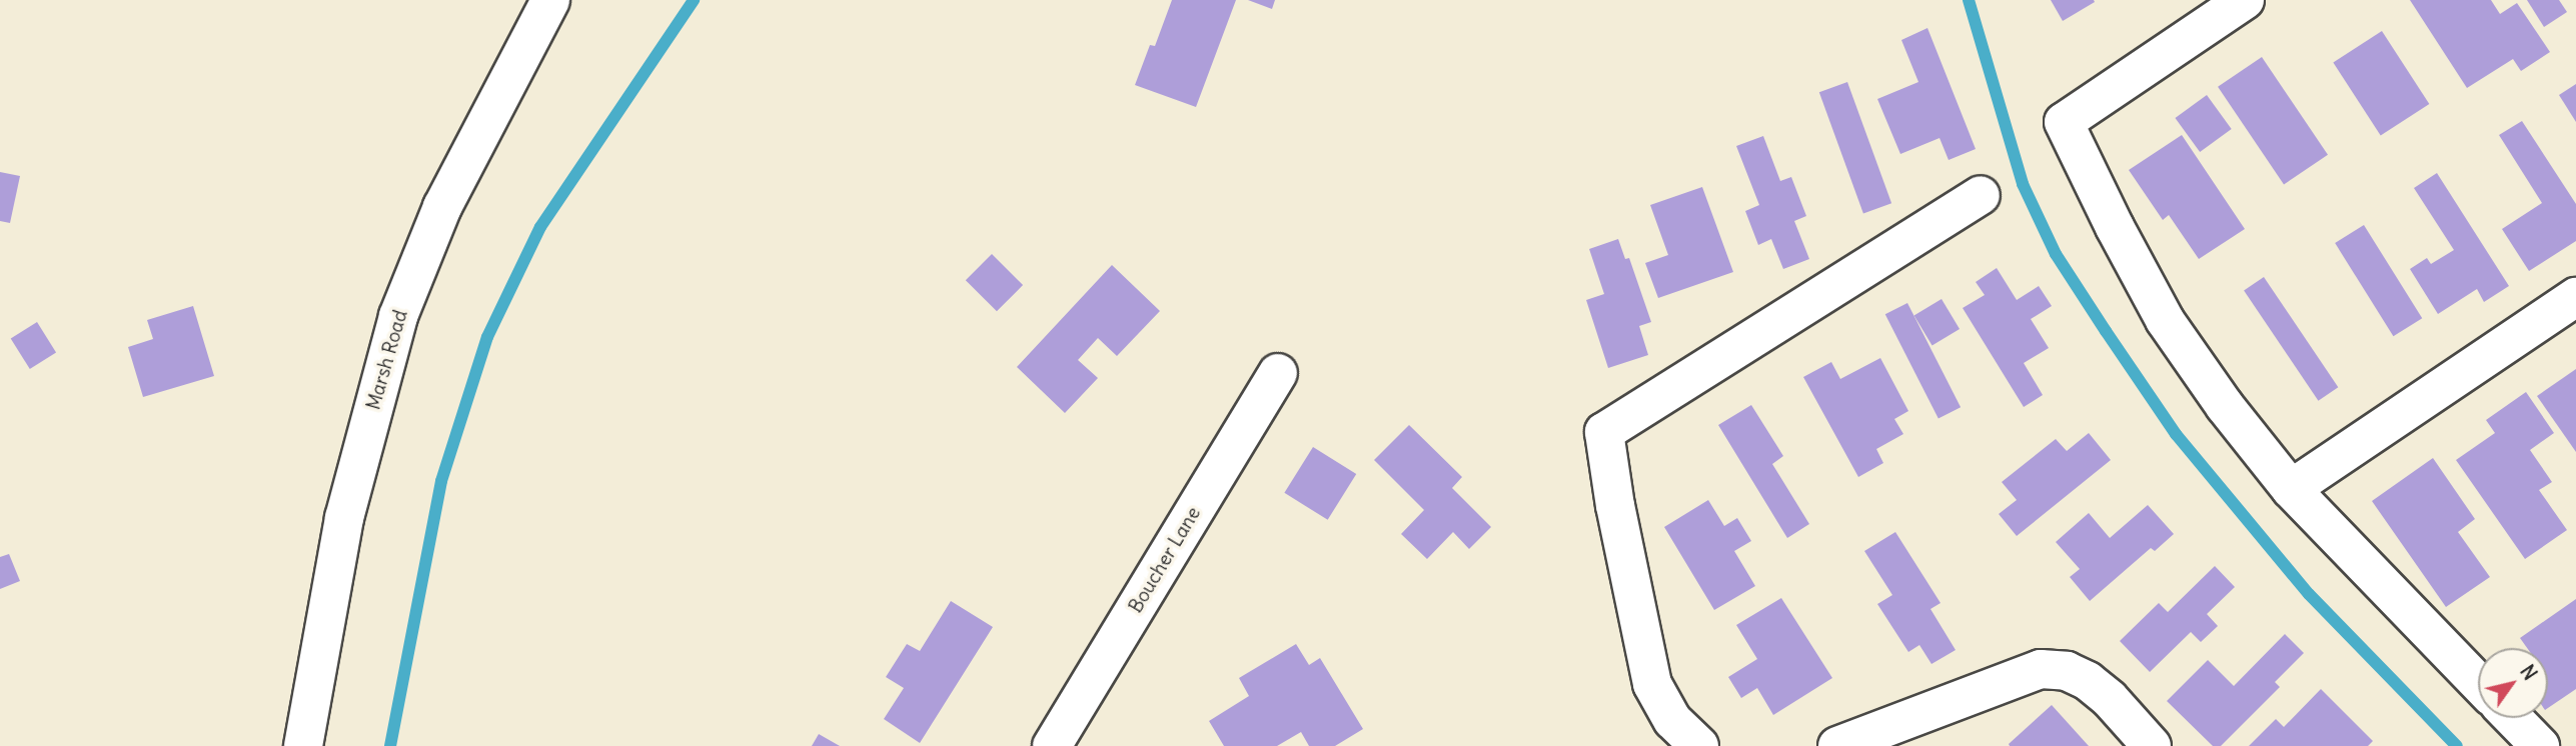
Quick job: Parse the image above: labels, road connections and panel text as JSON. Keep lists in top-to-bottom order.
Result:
{
  "streets": {
    "street": ["Marsh Road", "Boucher Lane"]
  },
  "north": "top right"
}
